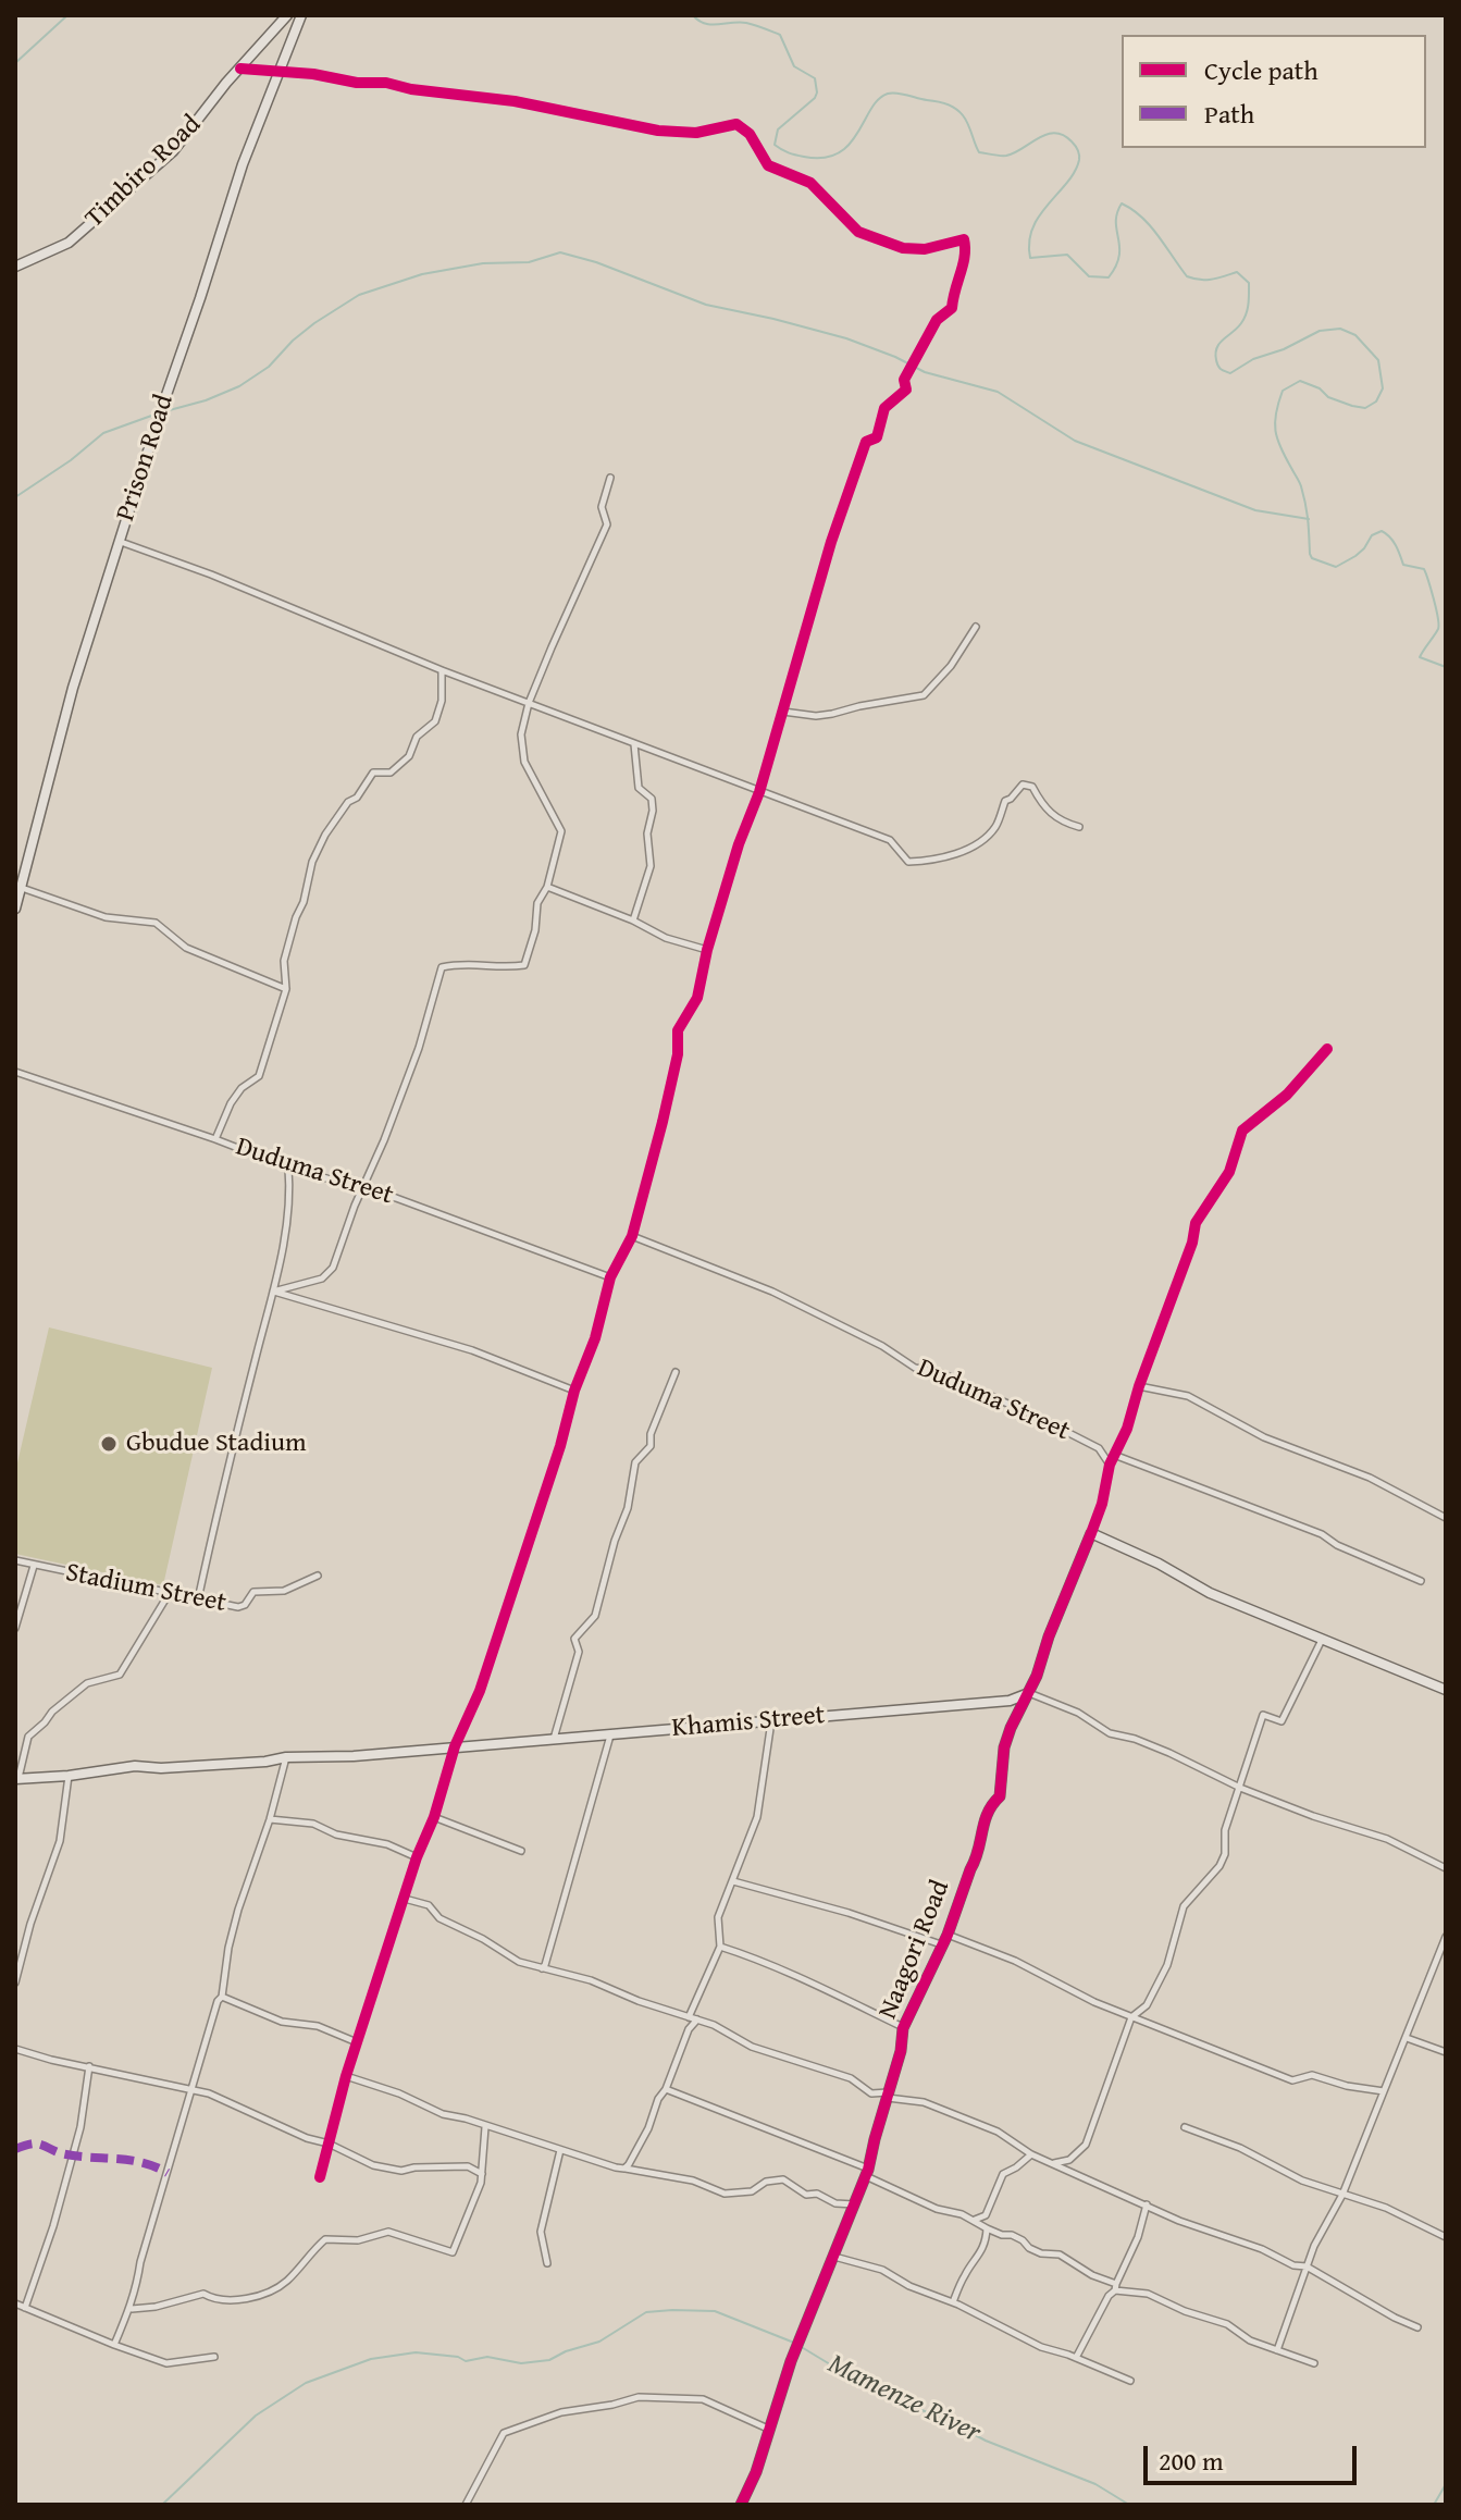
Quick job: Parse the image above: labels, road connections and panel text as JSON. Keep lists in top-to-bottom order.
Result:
{
  "streets": {
    "street": [
      "Timbiro Road",
      "Prison Road",
      "Duduma Street",
      "Stadium Street",
      "Khamis Street",
      "Naagori Road"
    ]
  },
  "crossings": [
    ["Duduma Street", "Naagori Road"],
    ["Khamis Street", "Naagori Road"]
  ],
  "water": ["Mamenze River"],
  "places": ["Gbudue Stadium"],
  "legend": ["Cycle path", "Path"],
  "scale_bar": "200 m"
}
